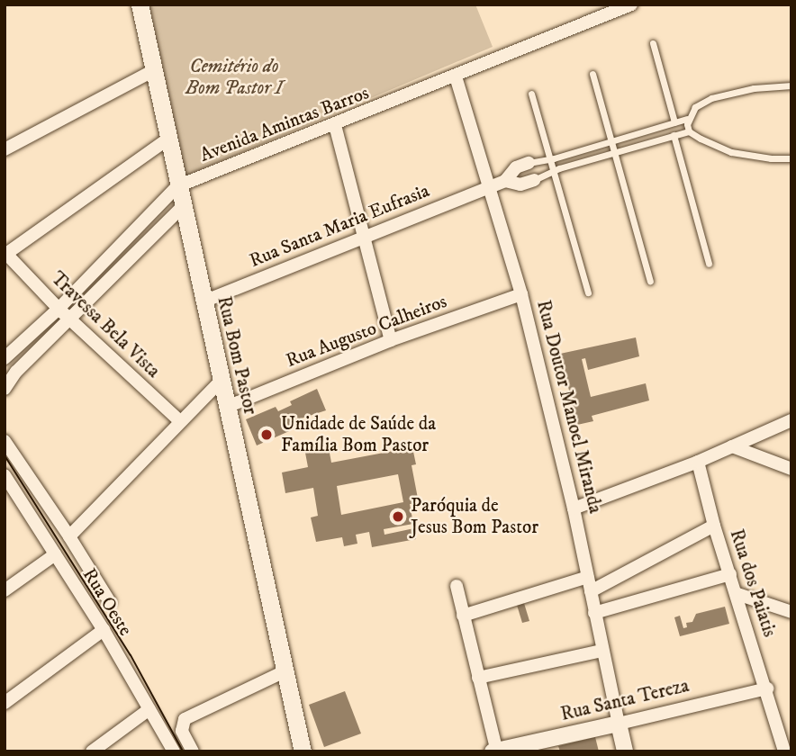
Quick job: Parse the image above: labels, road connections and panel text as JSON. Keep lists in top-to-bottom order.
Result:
{
  "streets": {
    "main road": ["Rua Bom Pastor"],
    "street": [
      "Avenida Amintas Barros",
      "Rua Santa Maria Eufrasia",
      "Travessa Bela Vista",
      "Rua Augusto Calheiros",
      "Rua Doutor Manoel Miranda",
      "Rua dos Paiatis",
      "Rua Oeste",
      "Rua Santa Tereza"
    ]
  },
  "crossings": [
    ["Avenida Amintas Barros", "Travessa Bela Vista"],
    ["Avenida Amintas Barros", "Rua Bom Pastor"],
    ["Avenida Amintas Barros", "Rua Doutor Manoel Miranda"],
    ["Rua Santa Maria Eufrasia", "Rua Bom Pastor"],
    ["Rua Santa Maria Eufrasia", "Rua Doutor Manoel Miranda"],
    ["Rua Augusto Calheiros", "Rua Bom Pastor"],
    ["Rua Augusto Calheiros", "Rua Doutor Manoel Miranda"],
    ["Rua Doutor Manoel Miranda", "Rua Santa Tereza"],
    ["Rua dos Paiatis", "Rua Santa Tereza"]
  ],
  "parks": ["Cemitério do Bom Pastor I"],
  "places": ["Unidade de Saúde da Família Bom Pastor", "Paróquia de Jesus Bom Pastor"]
}
